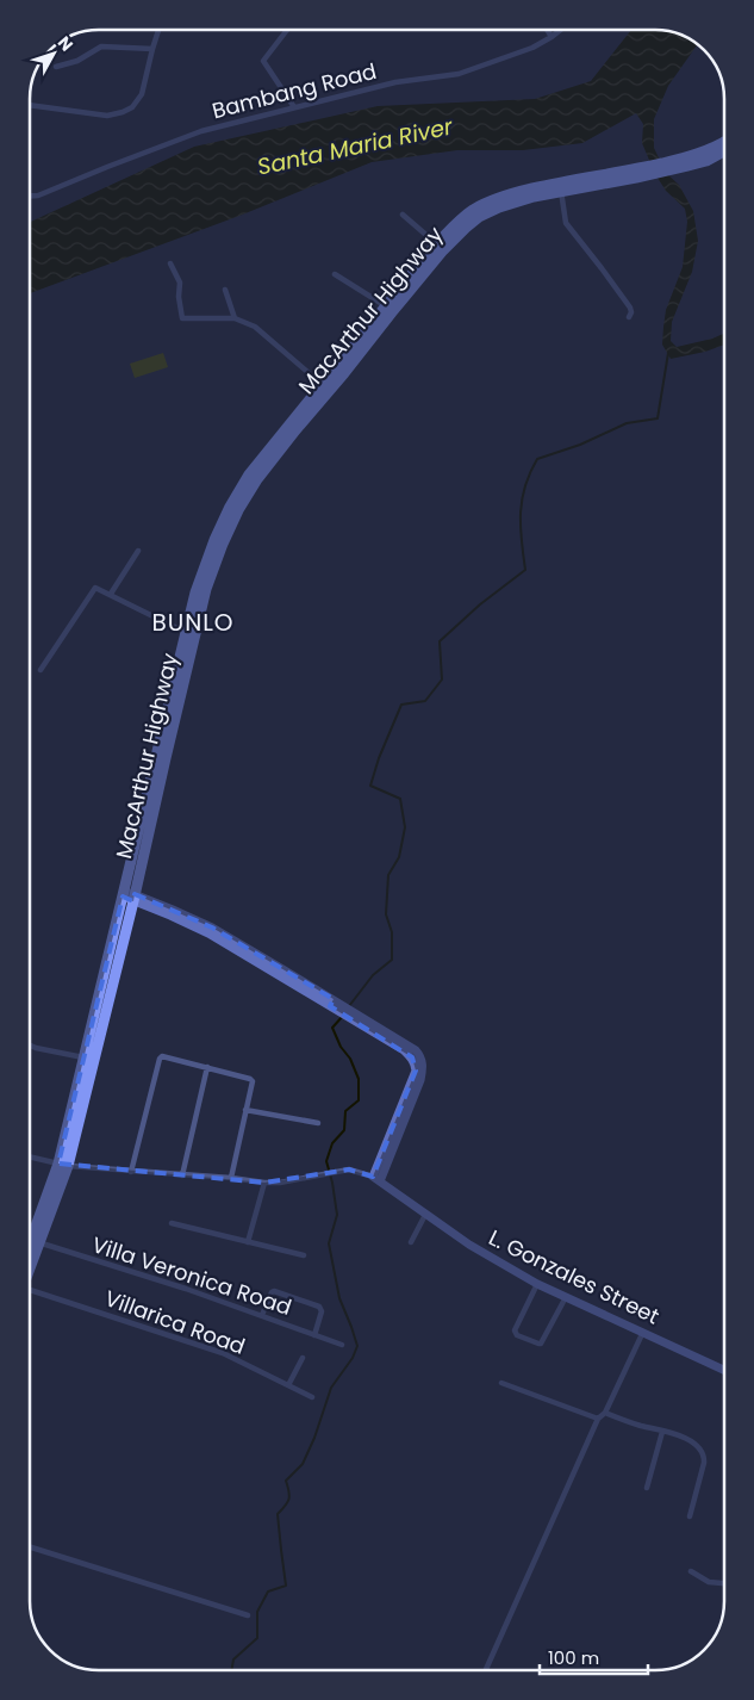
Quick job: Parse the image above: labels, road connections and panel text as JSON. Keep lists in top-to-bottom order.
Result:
{
  "streets": {
    "highway": ["MacArthur Highway"],
    "street": [
      "Bambang Road",
      "Villa Veronica Road",
      "L. Gonzales Street",
      "Villarica Road"
    ]
  },
  "crossings": [
    ["MacArthur Highway", "Villa Veronica Road"],
    ["MacArthur Highway", "L. Gonzales Street"]
  ],
  "districts": ["BUNLO"],
  "water": ["Santa Maria River"],
  "scale_bar": "100 m",
  "north": "top right"
}
